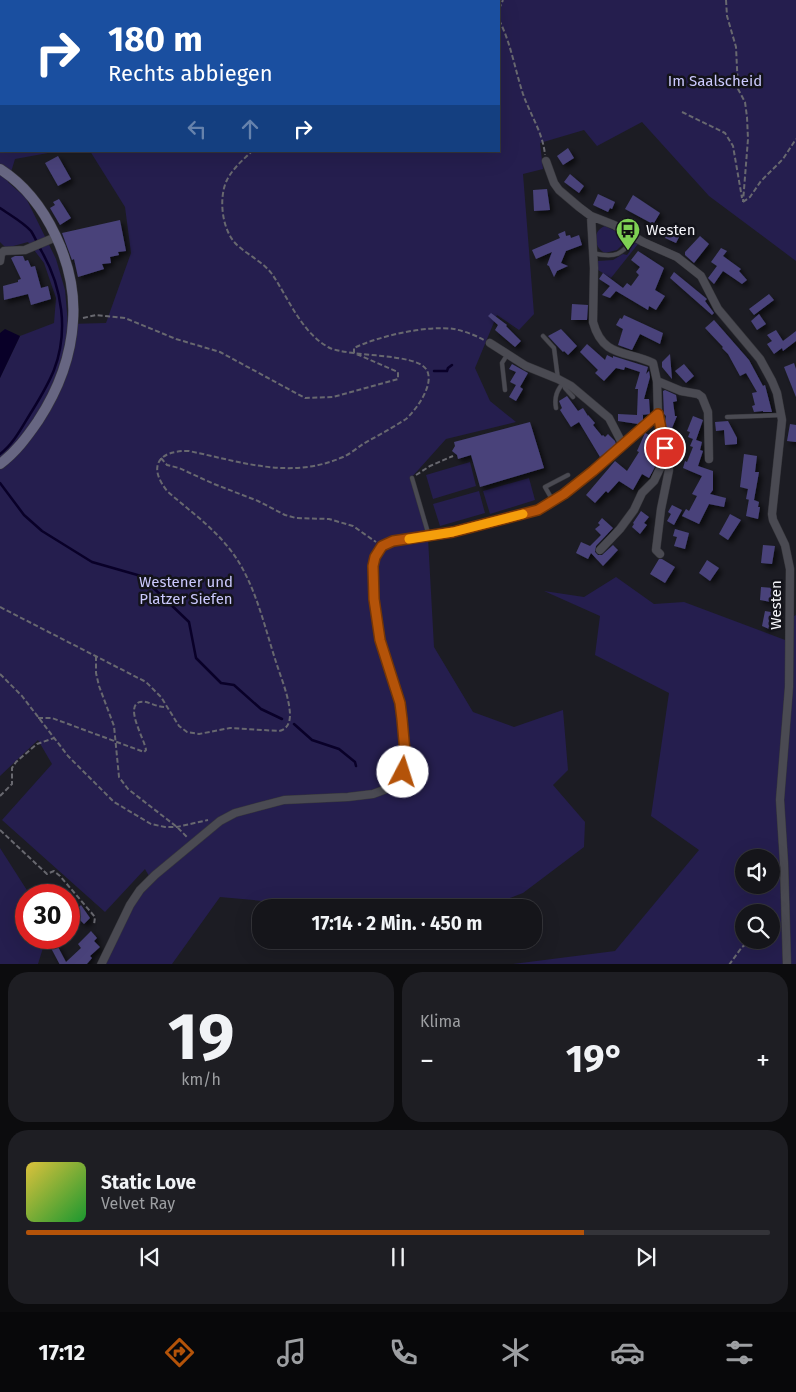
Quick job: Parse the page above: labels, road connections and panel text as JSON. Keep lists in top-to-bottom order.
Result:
{
  "streets": {
    "street": ["Westen"]
  },
  "parks": ["Im Saalscheid", "Westener und Platzer Siefen"],
  "places": {
    "bus stop": ["Westen"]
  },
  "page": {
    "turn": ["180 m", "Rechts abbiegen"],
    "limit": "30",
    "trip": "17:14 · 2 Min. · 450 m",
    "tile": [
      ["19", "km/h"],
      "Klima"
    ],
    "heat": ["−", "19°", "+"],
    "song": ["Static Love", "Velvet Ray"],
    "tabs": "17:12"
  }
}
